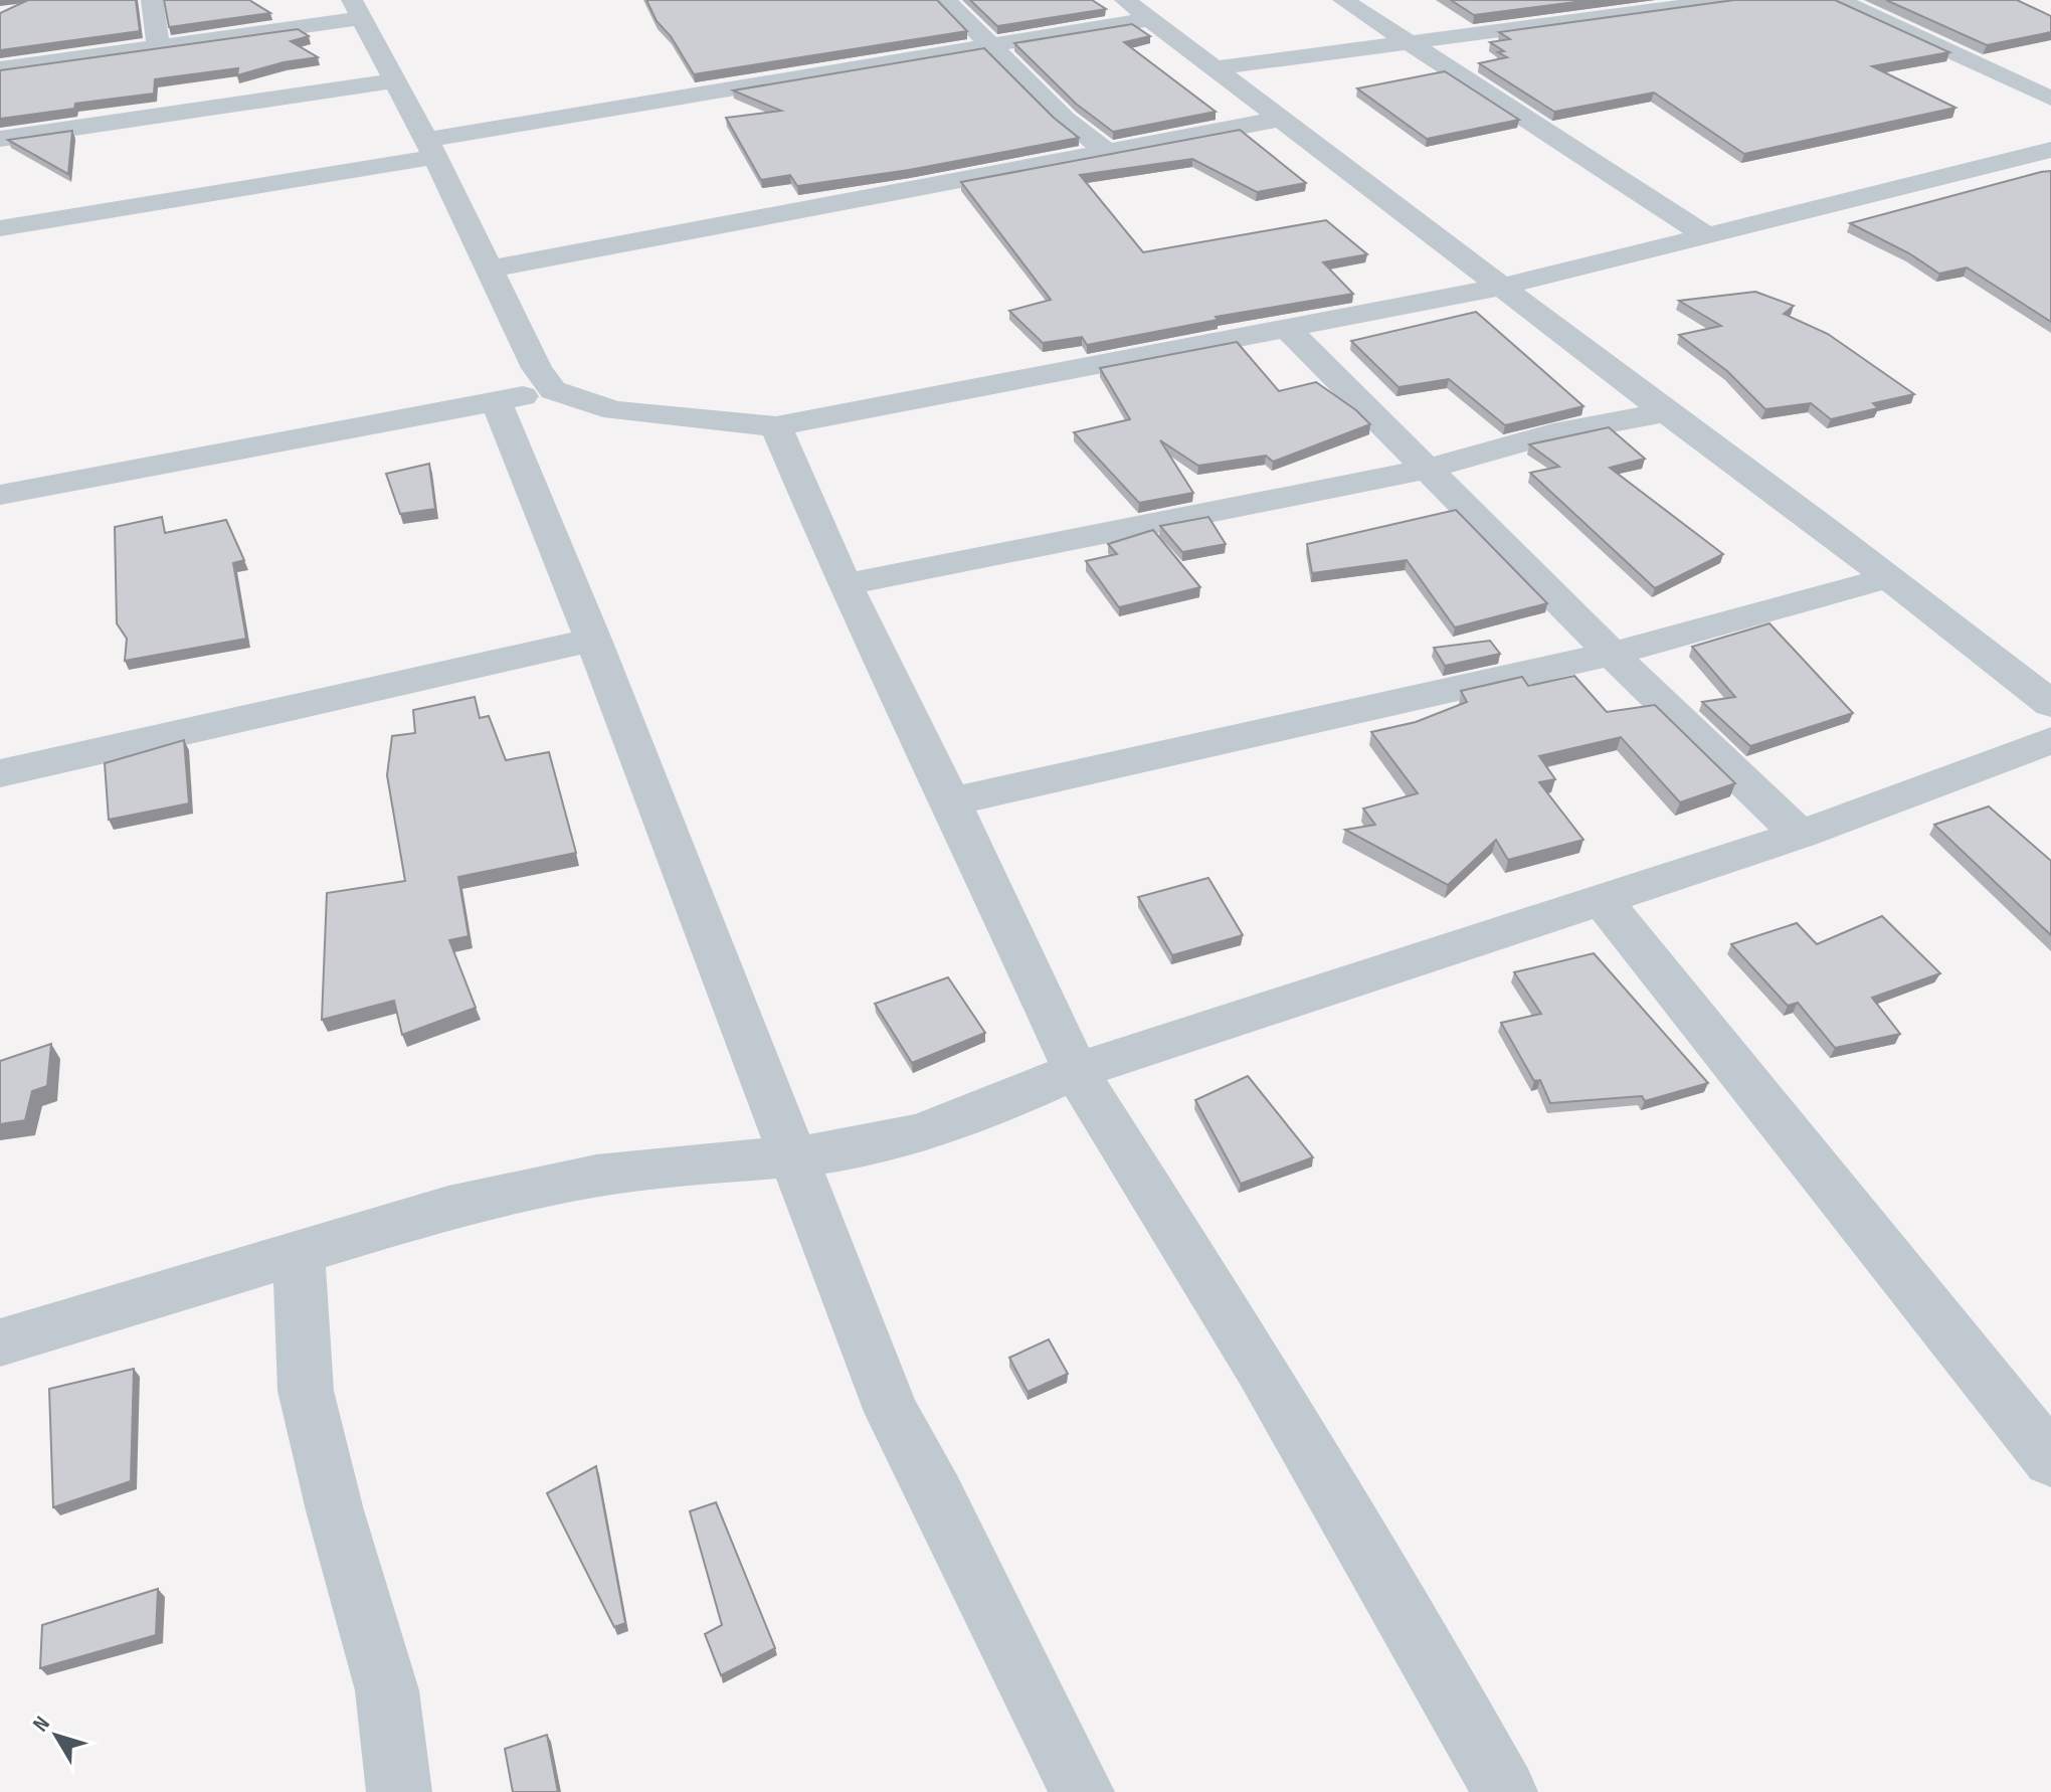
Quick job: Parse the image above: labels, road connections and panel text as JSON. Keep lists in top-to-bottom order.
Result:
{
  "north": "top left"
}
